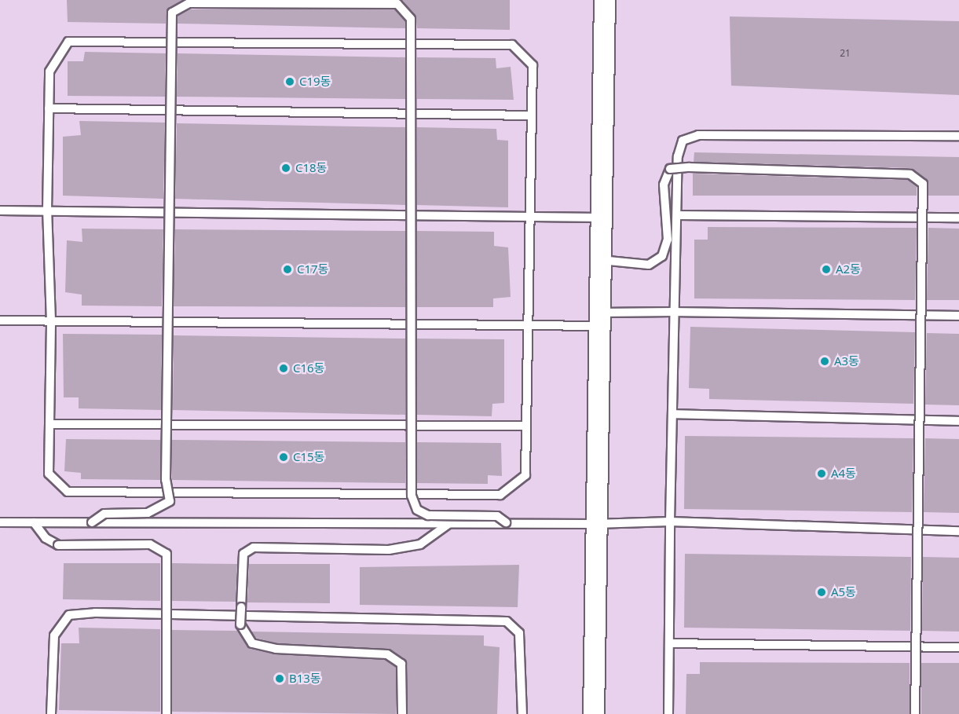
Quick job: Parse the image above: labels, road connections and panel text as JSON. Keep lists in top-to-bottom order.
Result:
{
  "places": [
    "C19동",
    "C18동",
    "C17동",
    "A2동",
    "A3동",
    "C16동",
    "C15동",
    "A4동",
    "A5동",
    "B13동"
  ],
  "house_numbers": ["21"]
}
